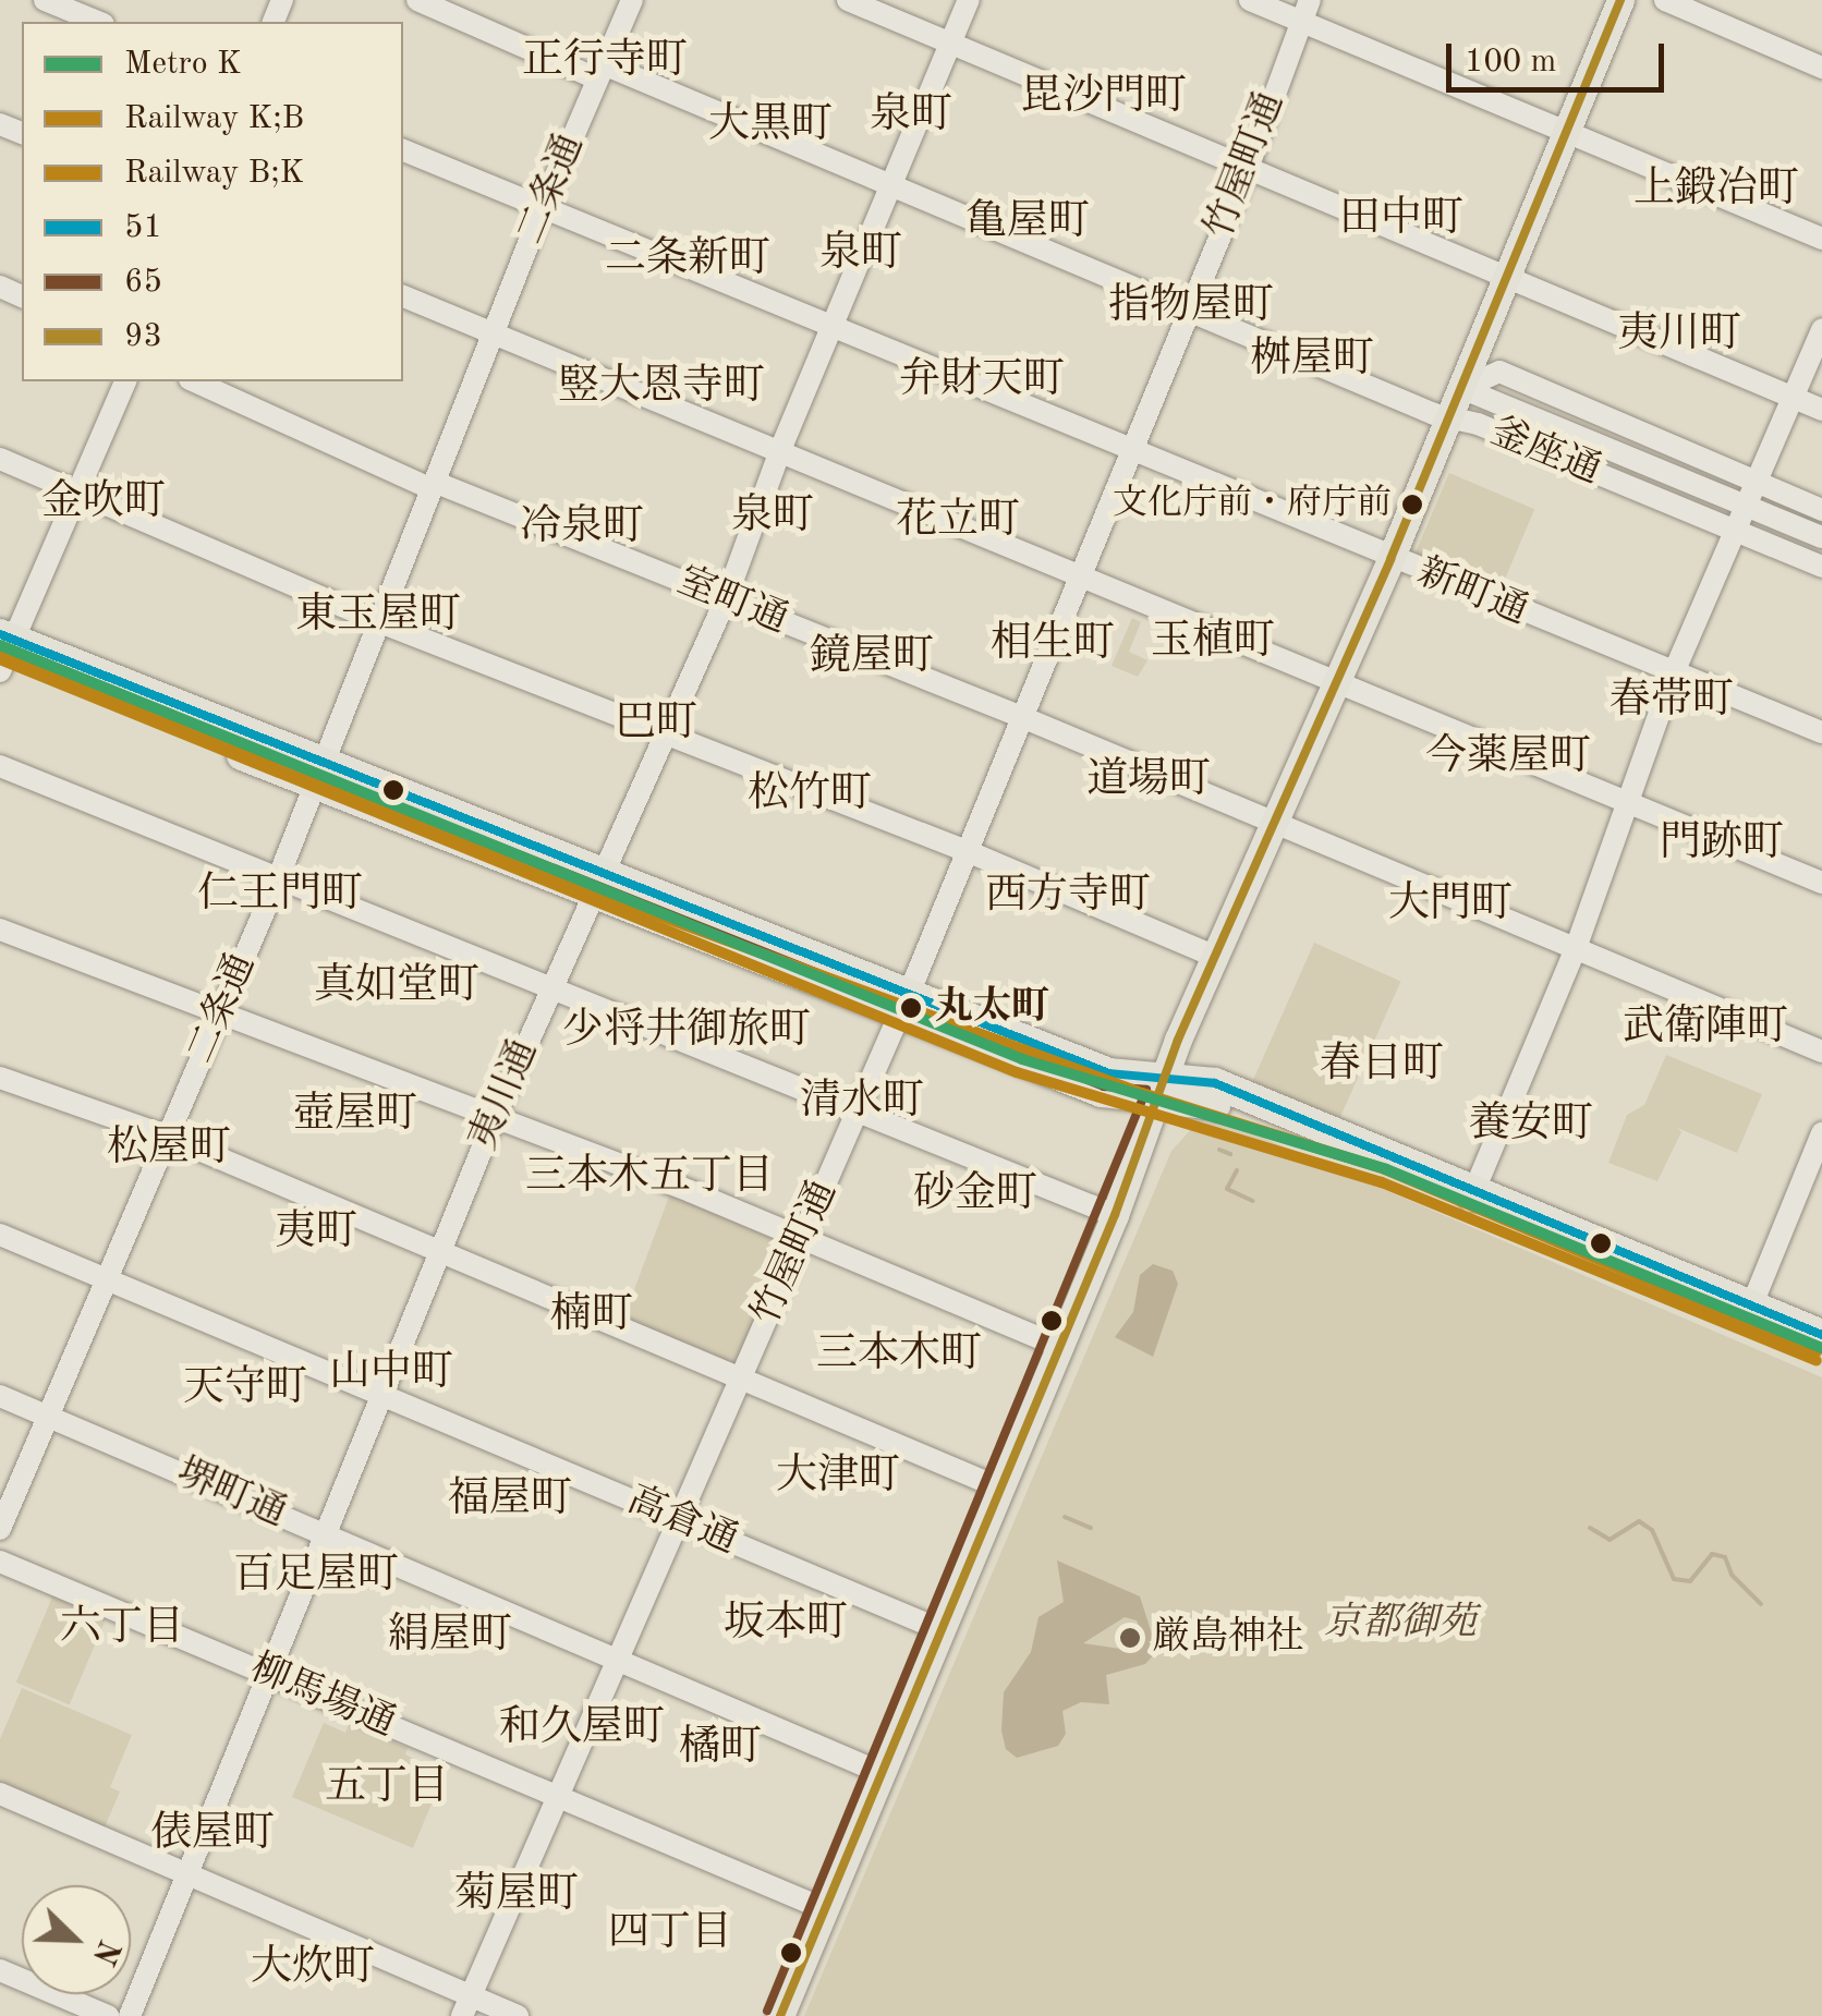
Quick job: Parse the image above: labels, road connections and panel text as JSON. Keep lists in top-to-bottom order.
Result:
{
  "streets": {
    "street": [
      "竹屋町通",
      "二条通",
      "釜座通",
      "新町通",
      "室町通",
      "夷川通",
      "堺町通",
      "高倉通",
      "柳馬場通"
    ]
  },
  "crossings": [
    ["竹屋町通", "釜座通"],
    ["竹屋町通", "新町通"],
    ["竹屋町通", "室町通"],
    ["竹屋町通", "堺町通"],
    ["竹屋町通", "高倉通"],
    ["竹屋町通", "柳馬場通"],
    ["二条通", "釜座通"],
    ["二条通", "新町通"],
    ["二条通", "室町通"],
    ["二条通", "堺町通"],
    ["二条通", "高倉通"],
    ["釜座通", "夷川通"],
    ["新町通", "夷川通"],
    ["室町通", "夷川通"],
    ["夷川通", "堺町通"],
    ["夷川通", "高倉通"],
    ["夷川通", "柳馬場通"]
  ],
  "districts": [
    "正行寺町",
    "毘沙門町",
    "泉町",
    "大黒町",
    "上鍛冶町",
    "田中町",
    "亀屋町",
    "泉町",
    "二条新町",
    "指物屋町",
    "夷川町",
    "桝屋町",
    "弁財天町",
    "竪大恩寺町",
    "金吹町",
    "泉町",
    "花立町",
    "冷泉町",
    "東玉屋町",
    "玉植町",
    "相生町",
    "鏡屋町",
    "春帯町",
    "巴町",
    "今薬屋町",
    "道場町",
    "松竹町",
    "門跡町",
    "仁王門町",
    "西方寺町",
    "大門町",
    "真如堂町",
    "武衛陣町",
    "少将井御旅町",
    "春日町",
    "清水町",
    "壺屋町",
    "養安町",
    "松屋町",
    "三本木五丁目",
    "砂金町",
    "夷町",
    "楠町",
    "三本木町",
    "山中町",
    "天守町",
    "大津町",
    "福屋町",
    "百足屋町",
    "坂本町",
    "六丁目",
    "絹屋町",
    "和久屋町",
    "橘町",
    "五丁目",
    "俵屋町",
    "菊屋町",
    "四丁目",
    "大炊町"
  ],
  "parks": ["京都御苑"],
  "places": ["文化庁前・府庁前", "丸太町", "厳島神社"],
  "lines": [
    "transit line 93",
    "transit line 51",
    "metro line K",
    "transit line 65",
    "rail line B;K",
    "rail line K;B"
  ],
  "legend": [
    "Metro K",
    "Railway K;B",
    "Railway B;K",
    "51",
    "65",
    "93"
  ],
  "scale_bar": "100 m",
  "north": "bottom right"
}
